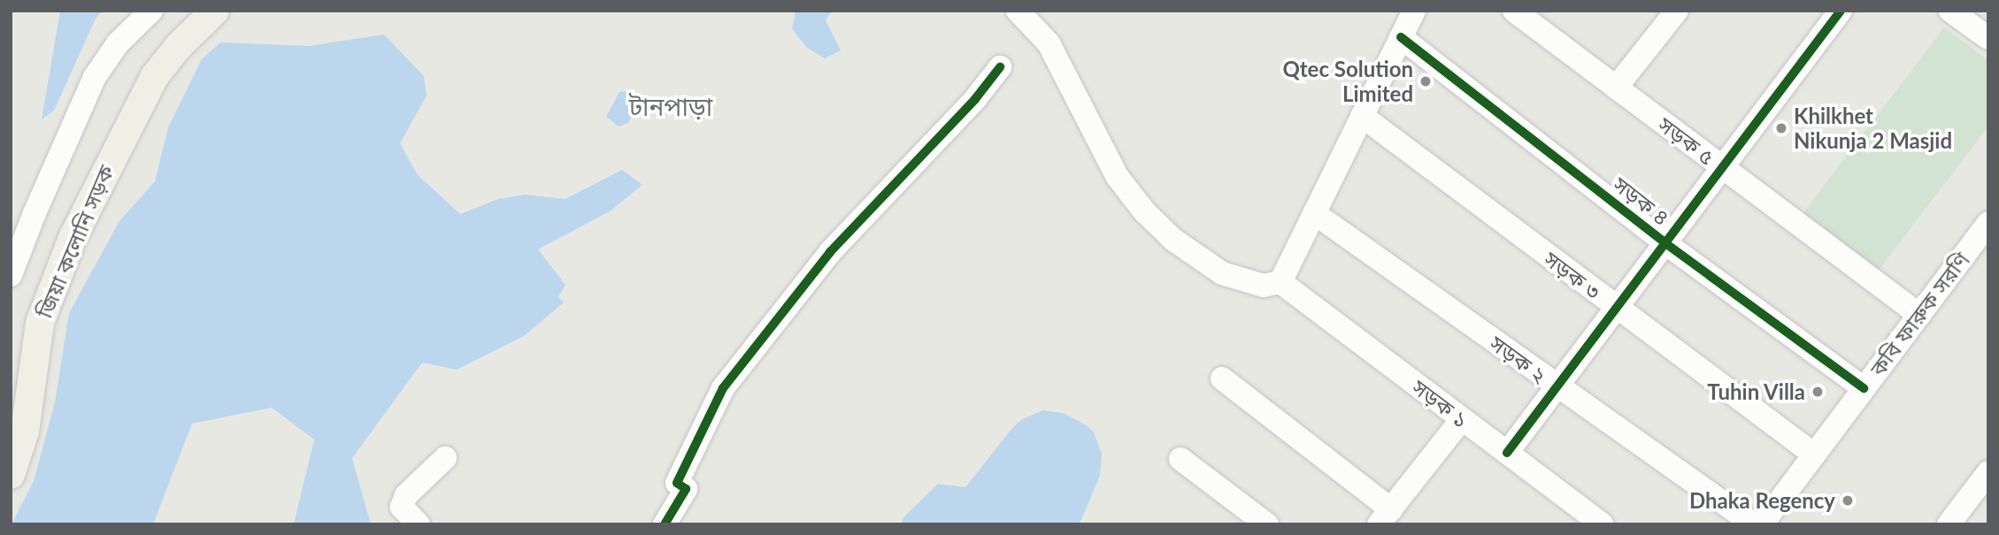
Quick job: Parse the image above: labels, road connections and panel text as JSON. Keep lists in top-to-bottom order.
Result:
{
  "streets": {
    "main road": ["জিয়া কলোনি সড়ক"],
    "street": [
      "সড়ক ৫",
      "সড়ক ৪",
      "সড়ক ৩",
      "কবি ফারুক সরণি",
      "সড়ক ২",
      "সড়ক ১"
    ]
  },
  "crossings": [
    ["সড়ক ৫", "কবি ফারুক সরণি"],
    ["সড়ক ৪", "কবি ফারুক সরণি"],
    ["সড়ক ৩", "কবি ফারুক সরণি"]
  ],
  "districts": ["টানপাড়া"],
  "places": [
    "Qtec Solution Limited",
    "Khilkhet Nikunja 2 Masjid",
    "Tuhin Villa",
    "Dhaka Regency"
  ]
}
